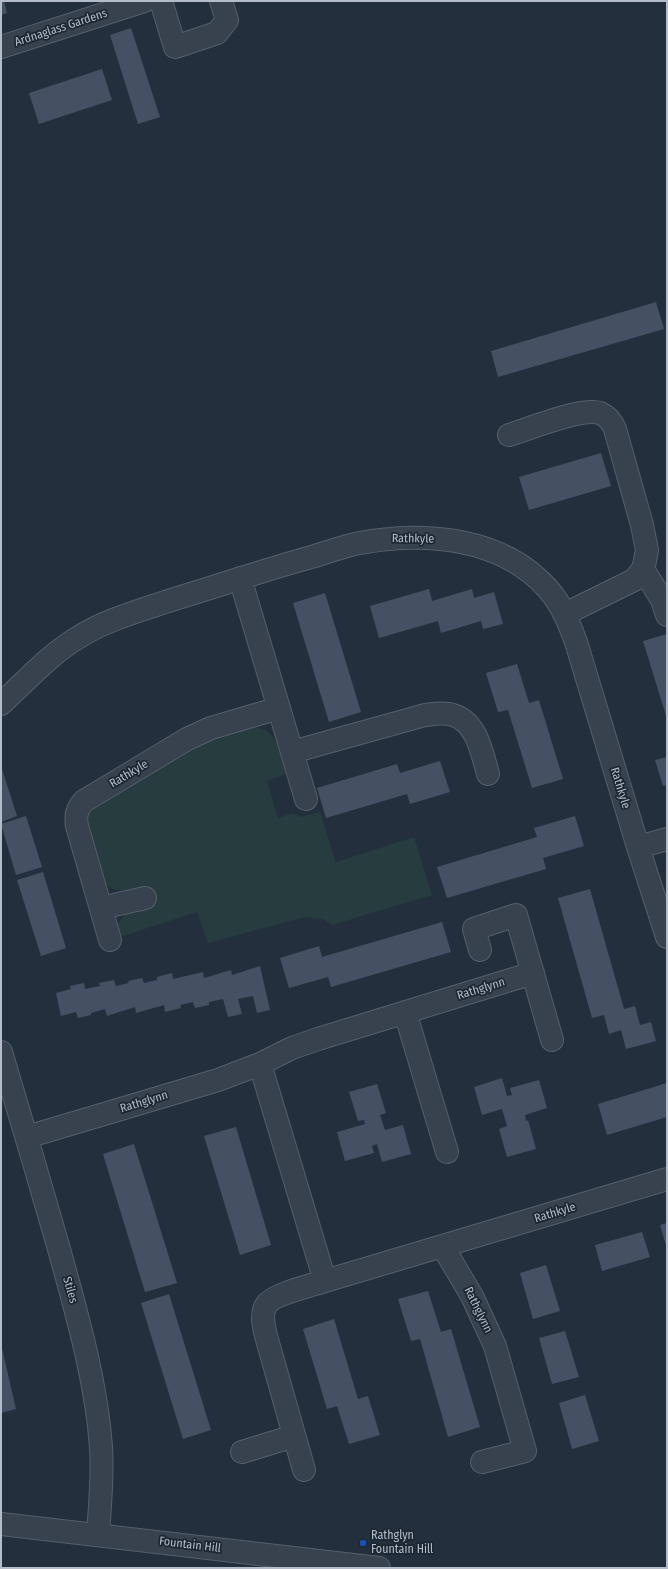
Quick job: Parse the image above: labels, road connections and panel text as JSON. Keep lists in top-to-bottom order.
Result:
{
  "streets": {
    "street": [
      "Ardnaglass Gardens",
      "Rathkyle",
      "Rathglynn",
      "Stiles",
      "Fountain Hill"
    ]
  },
  "crossings": [
    ["Rathkyle", "Rathglynn"],
    ["Rathglynn", "Stiles"],
    ["Stiles", "Fountain Hill"]
  ],
  "places": ["Rathglyn Fountain Hill"]
}
